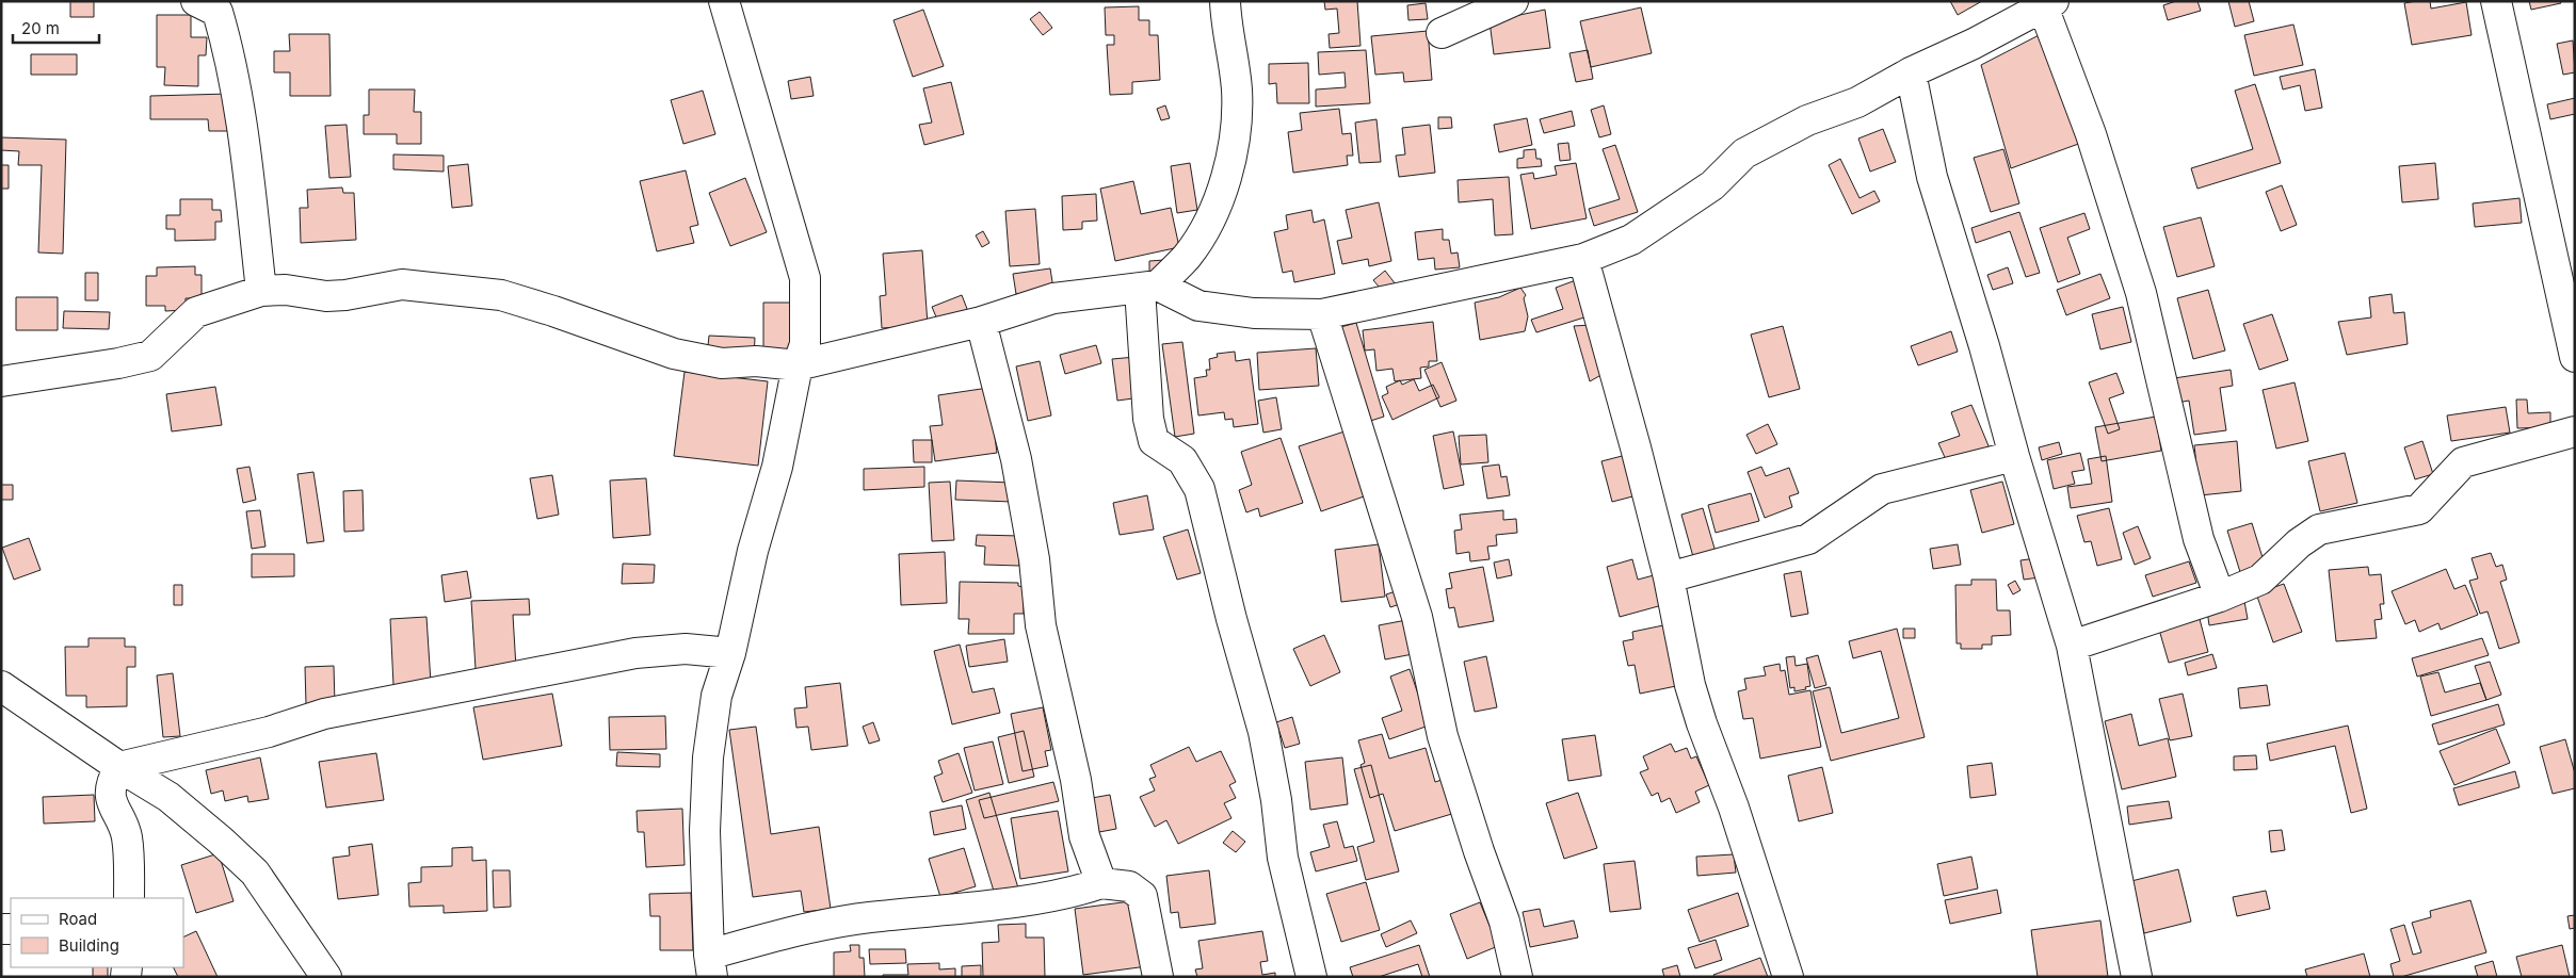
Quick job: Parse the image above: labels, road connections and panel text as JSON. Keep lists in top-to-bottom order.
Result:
{
  "legend": ["Road", "Building"],
  "scale_bar": "20 m"
}
